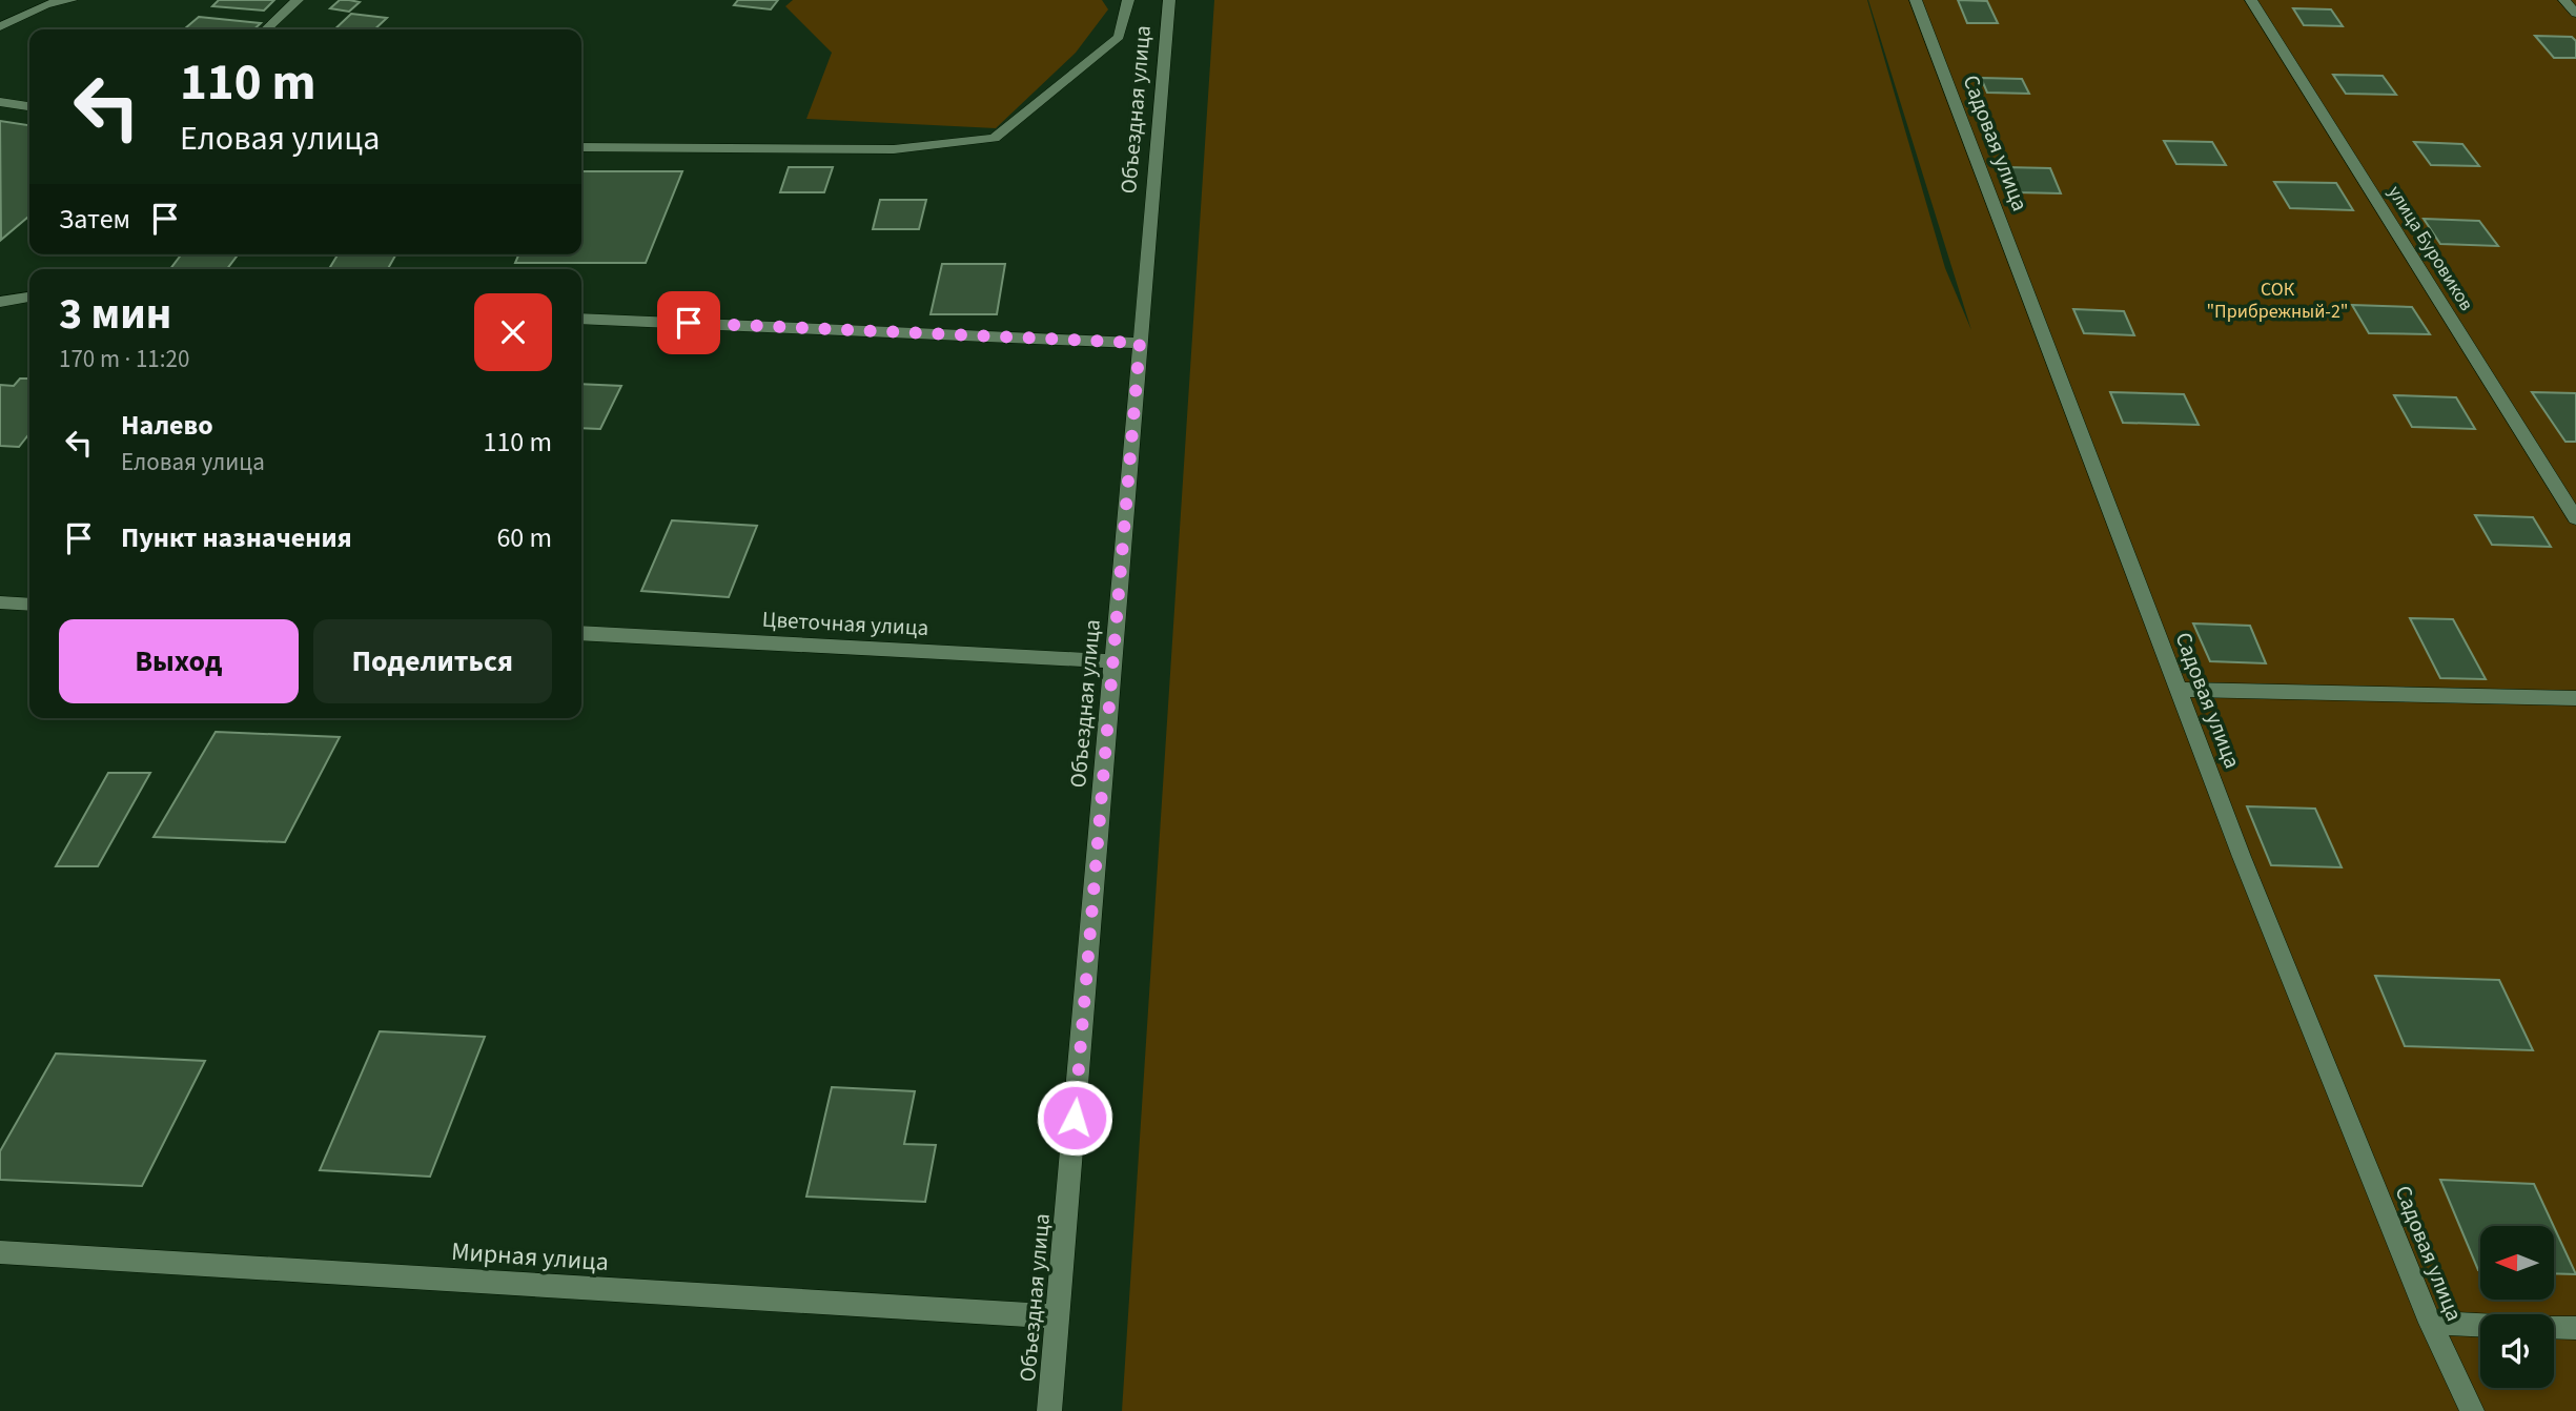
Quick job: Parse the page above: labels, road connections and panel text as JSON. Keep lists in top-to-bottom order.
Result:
{
  "streets": {
    "street": [
      "Объездная улица",
      "Садовая улица",
      "улица Буровиков",
      "Цветочная улица",
      "Мирная улица"
    ]
  },
  "crossings": [
    ["Объездная улица", "Цветочная улица"],
    ["Объездная улица", "Мирная улица"]
  ],
  "parks": ["СОК \"Прибрежный-2\""],
  "north": "left",
  "page": {
    "turn": ["110 m", "Еловая улица"],
    "then": "Затем",
    "heading": ["3 мин", "170 m · 11:20"],
    "list": [
      {
        "name": "Налево",
        "note": "Еловая улица",
        "value": "110 m"
      },
      {
        "name": "Пункт назначения",
        "value": "60 m"
      }
    ],
    "buttons": ["Выход", "Поделиться"]
  }
}
